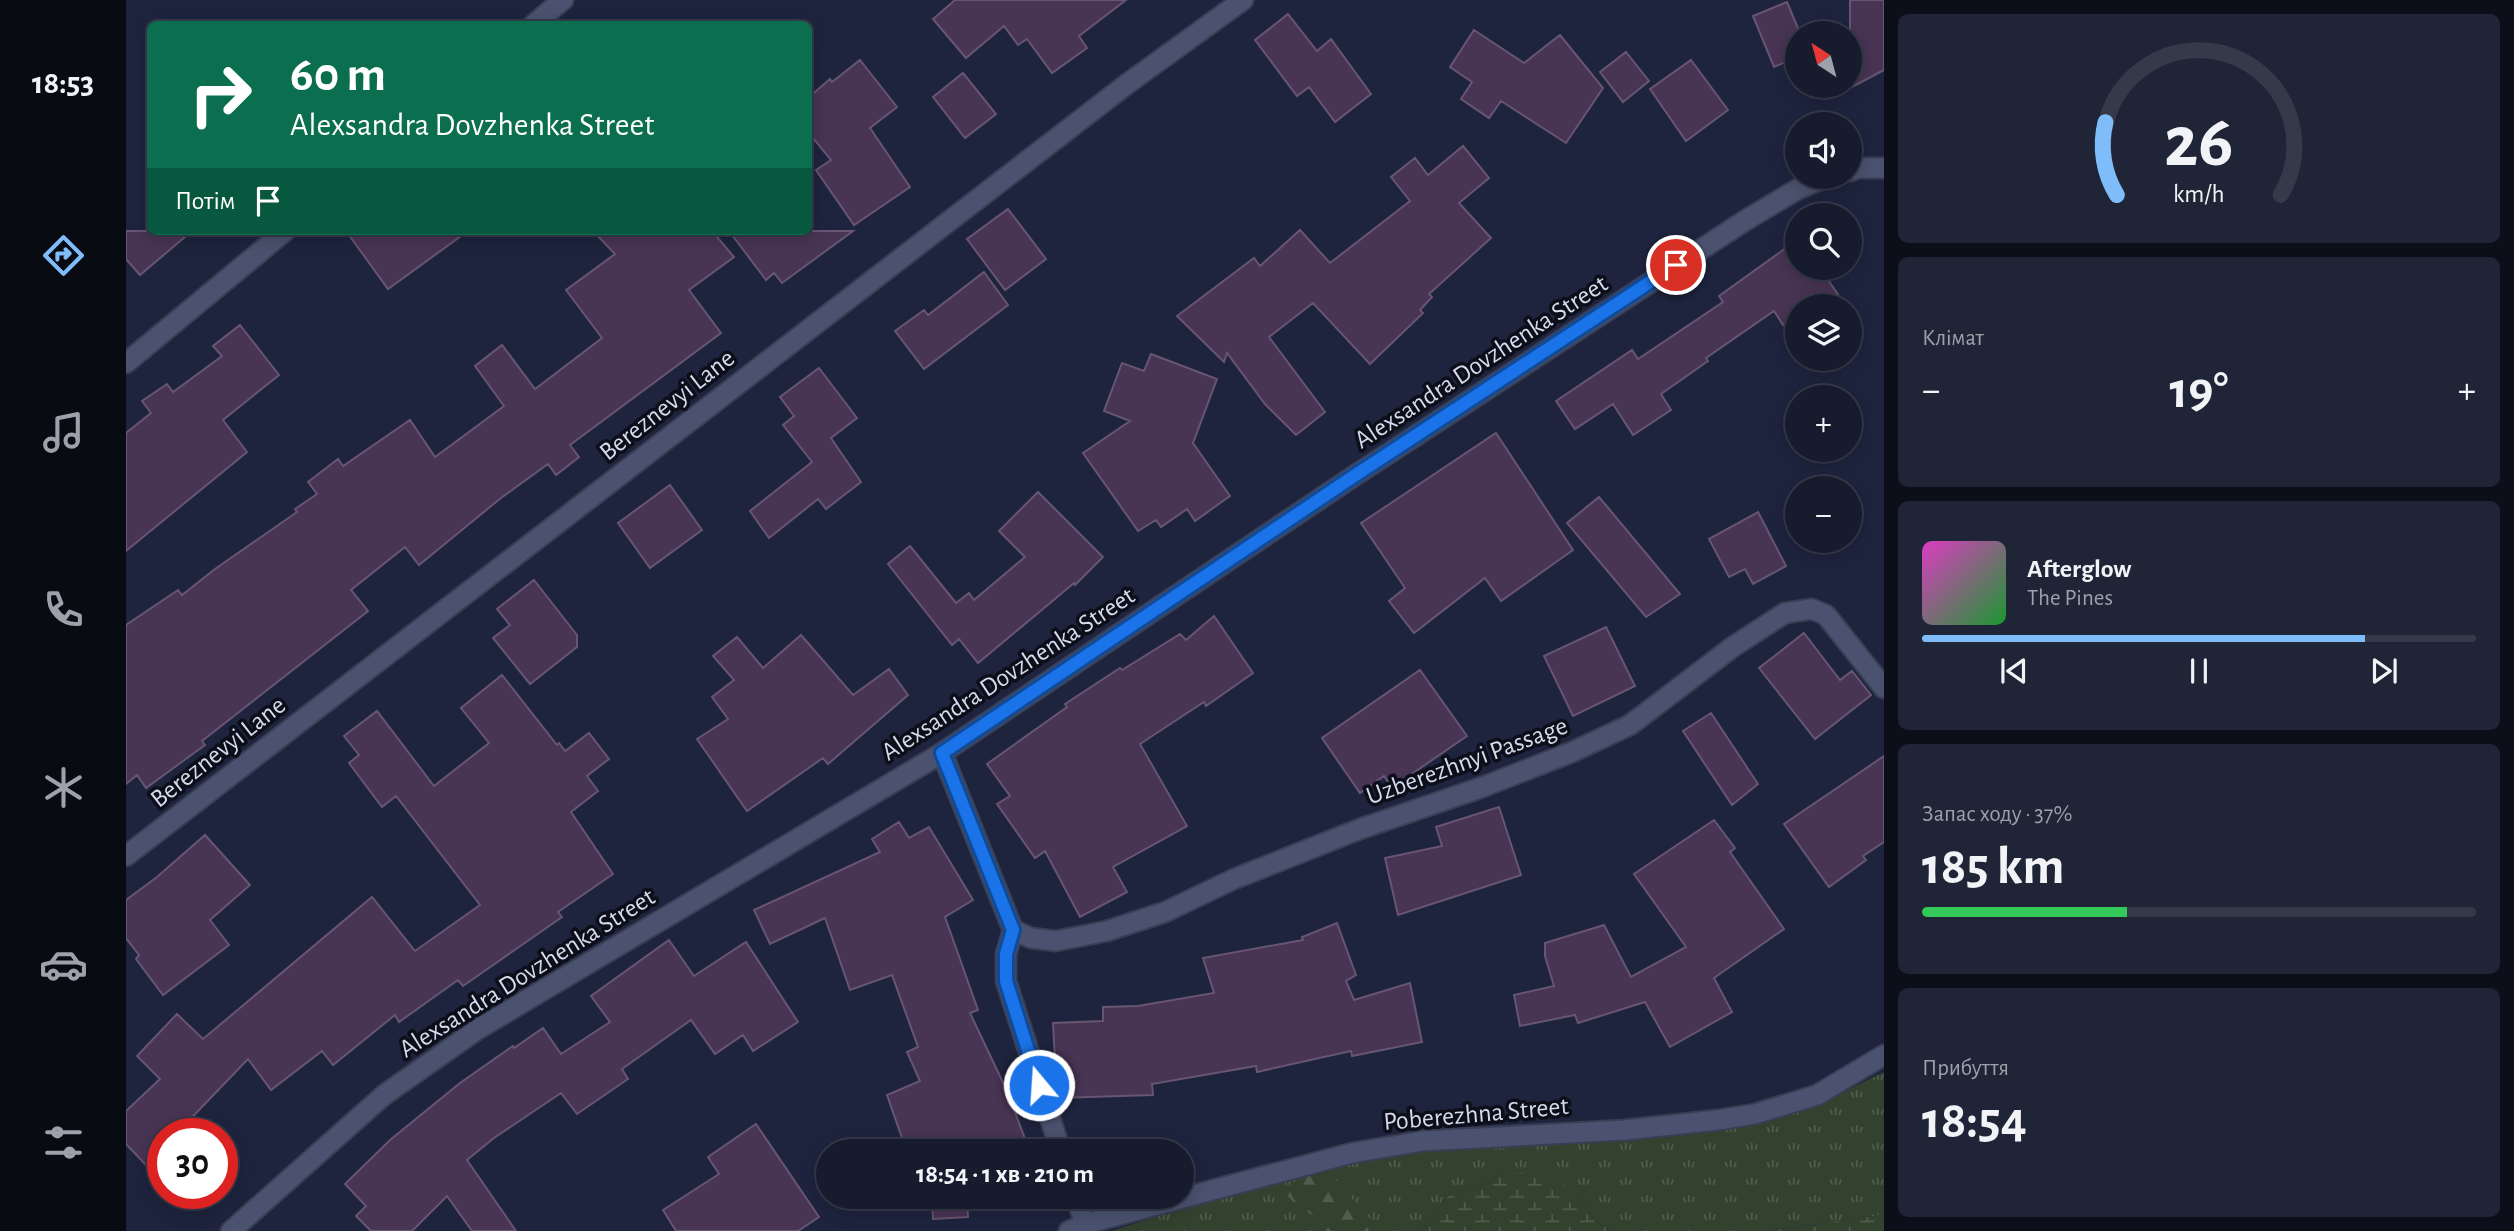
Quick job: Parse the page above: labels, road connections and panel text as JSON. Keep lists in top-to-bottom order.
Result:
{
  "streets": {
    "street": [
      "Alexsandra Dovzhenka Street",
      "Bereznevyi Lane",
      "Uzberezhnyi Passage",
      "Poberezhna Street"
    ]
  },
  "north": "top left",
  "page": {
    "tabs": "18:53",
    "map_buttons": ["+", "−"],
    "turn": ["60 m", "Alexsandra Dovzhenka Street"],
    "then": "Потім",
    "tile": [
      "Клімат",
      ["Запас ходу · 37%", "185 km"],
      ["Прибуття", "18:54"]
    ],
    "heat": ["−", "19°", "+"],
    "song": ["Afterglow", "The Pines"],
    "limit": "30",
    "trip": "18:54 · 1 хв · 210 m",
    "gauge": ["26", "km/h"]
  }
}
